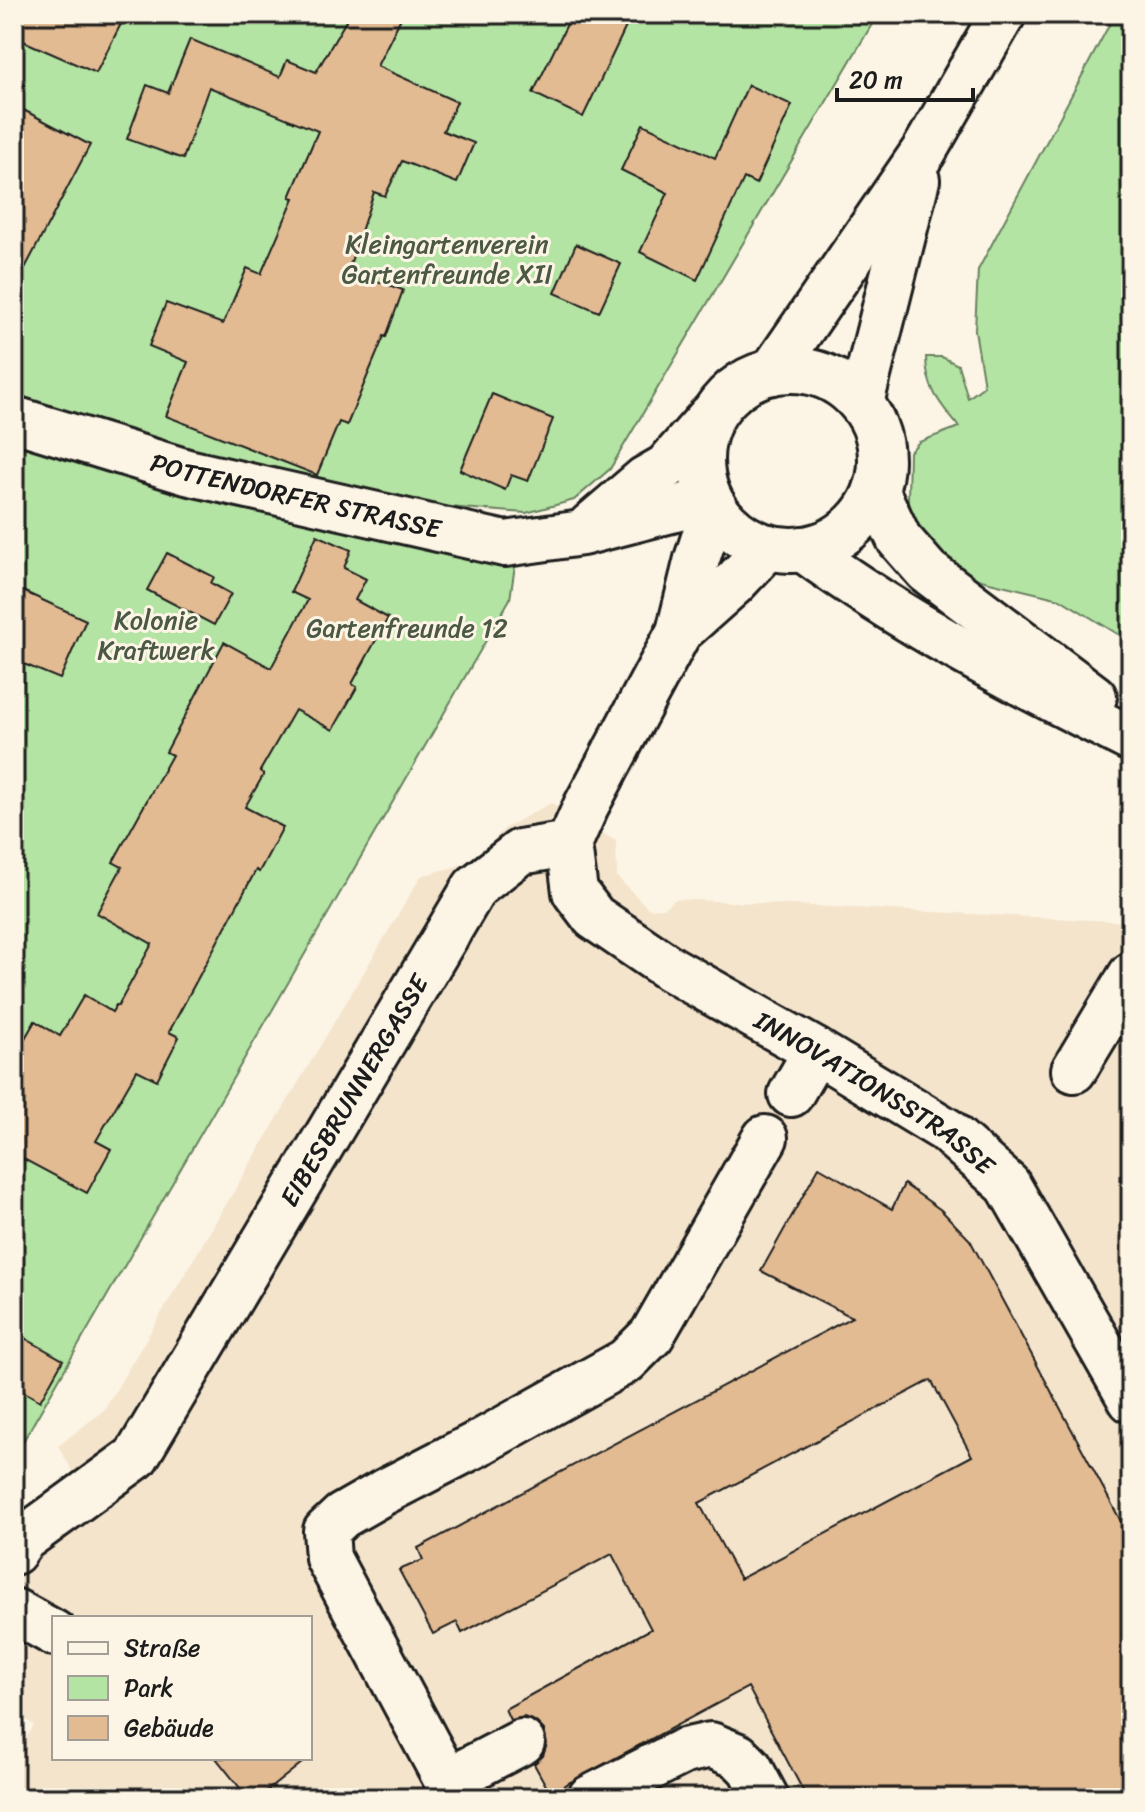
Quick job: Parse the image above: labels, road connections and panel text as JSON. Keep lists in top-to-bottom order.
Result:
{
  "streets": {
    "street": ["POTTENDORFER STRASSE", "EIBESBRUNNERGASSE", "INNOVATIONSSTRASSE"]
  },
  "crossings": [
    ["EIBESBRUNNERGASSE", "INNOVATIONSSTRASSE"]
  ],
  "parks": ["Kleingartenverein Gartenfreunde XII", "Kolonie Kraftwerk", "Gartenfreunde 12"],
  "legend": ["Straße", "Park", "Gebäude"],
  "scale_bar": "20 m"
}
